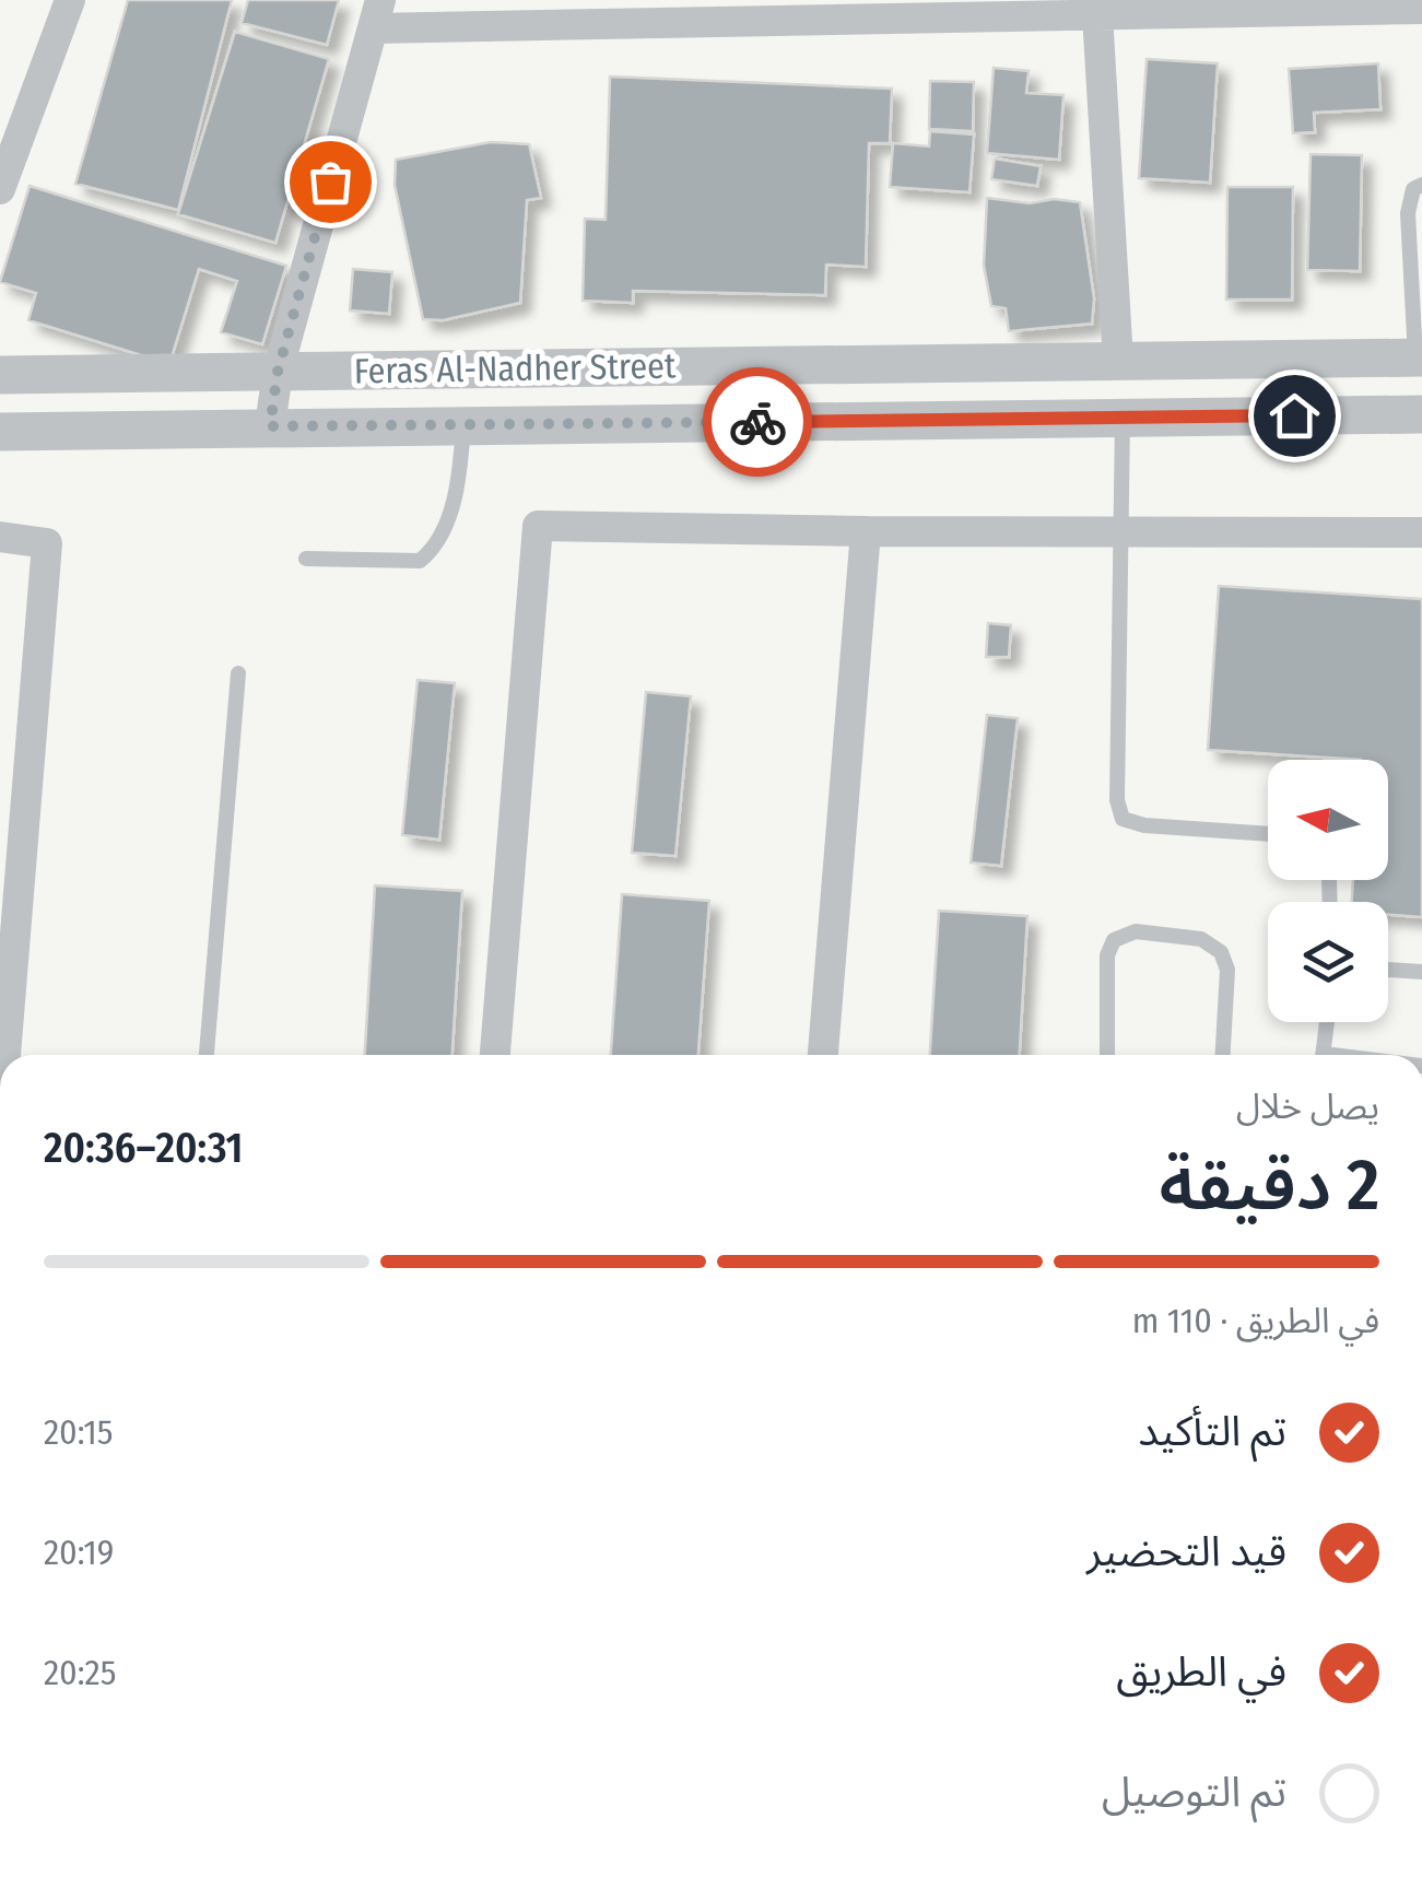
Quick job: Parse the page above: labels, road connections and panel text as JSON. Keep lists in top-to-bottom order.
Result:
{
  "streets": {
    "street": ["Feras Al-Nadher Street"]
  },
  "north": "left",
  "page": {
    "heading": ["2 دقيقة", "يصل خلال", "20:31–20:36"],
    "bar": "في الطريق · 110 m",
    "list": [
      ["تم التأكيد", "20:15"],
      ["قيد التحضير", "20:19"],
      ["في الطريق", "20:25"],
      "تم التوصيل"
    ]
  }
}
